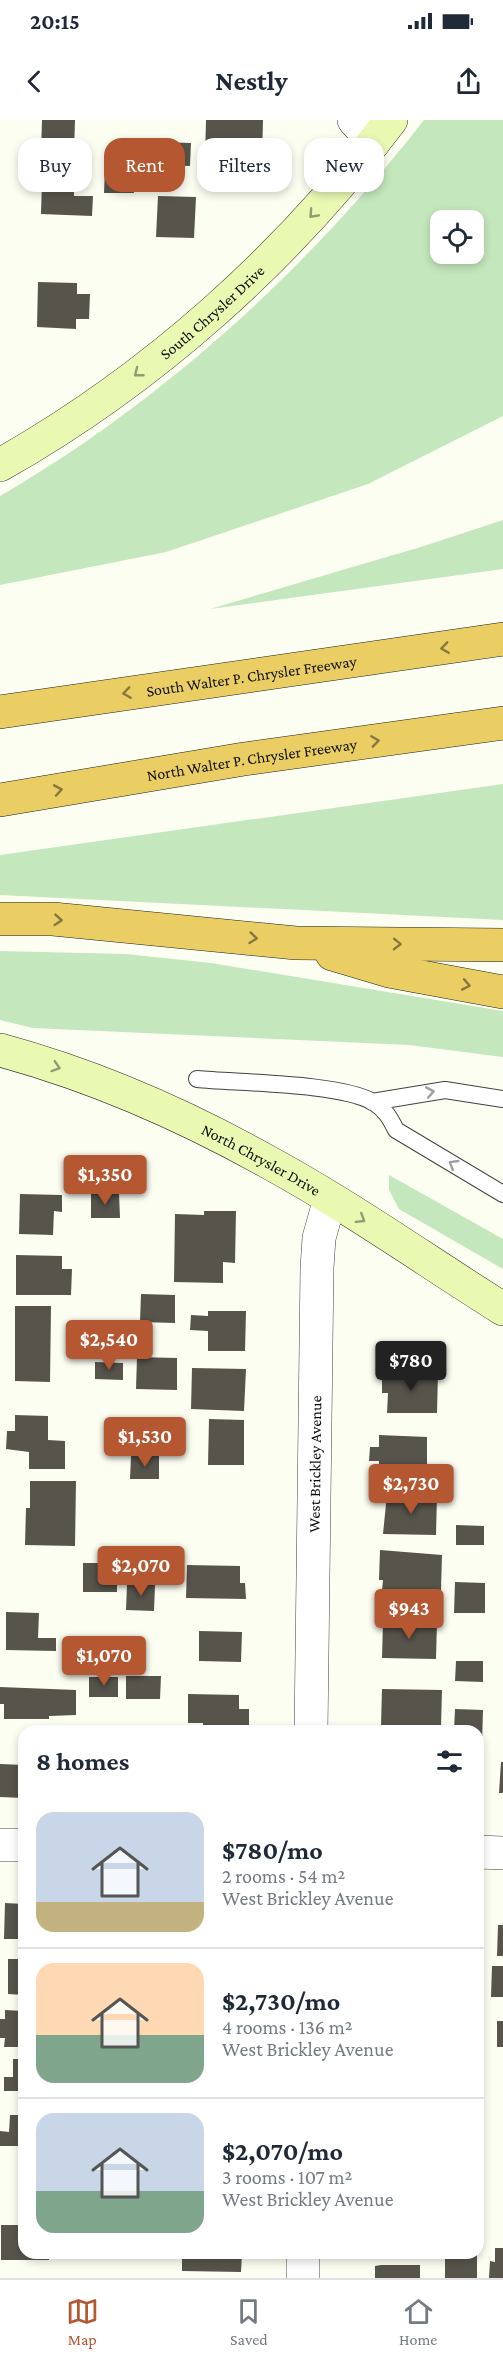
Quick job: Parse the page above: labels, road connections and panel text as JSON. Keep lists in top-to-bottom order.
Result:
{
  "streets": {
    "highway": ["South Walter P. Chrysler Freeway", "North Walter P. Chrysler Freeway"],
    "main road": ["South Chrysler Drive", "North Chrysler Drive"],
    "street": ["West Brickley Avenue"]
  },
  "crossings": [
    ["North Chrysler Drive", "West Brickley Avenue"]
  ],
  "one_way": ["South Chrysler Drive", "North Chrysler Drive"],
  "page": {
    "status": "20:15",
    "header": "Nestly",
    "chip": [
      "Buy",
      "Rent",
      "Filters",
      "New"
    ],
    "price": [
      "$1,350",
      "$2,540",
      "$780",
      "$1,530",
      "$2,730",
      "$2,070",
      "$943",
      "$1,070"
    ],
    "heading": "8 homes",
    "list": [
      {
        "name": "$780/mo",
        "note": "2 rooms · 54 m² · West Brickley Avenue"
      },
      {
        "name": "$2,730/mo",
        "note": "4 rooms · 136 m² · West Brickley Avenue"
      },
      {
        "name": "$2,070/mo",
        "note": "3 rooms · 107 m² · West Brickley Avenue"
      }
    ],
    "tabs": ["Map", "Saved", "Home"]
  }
}
